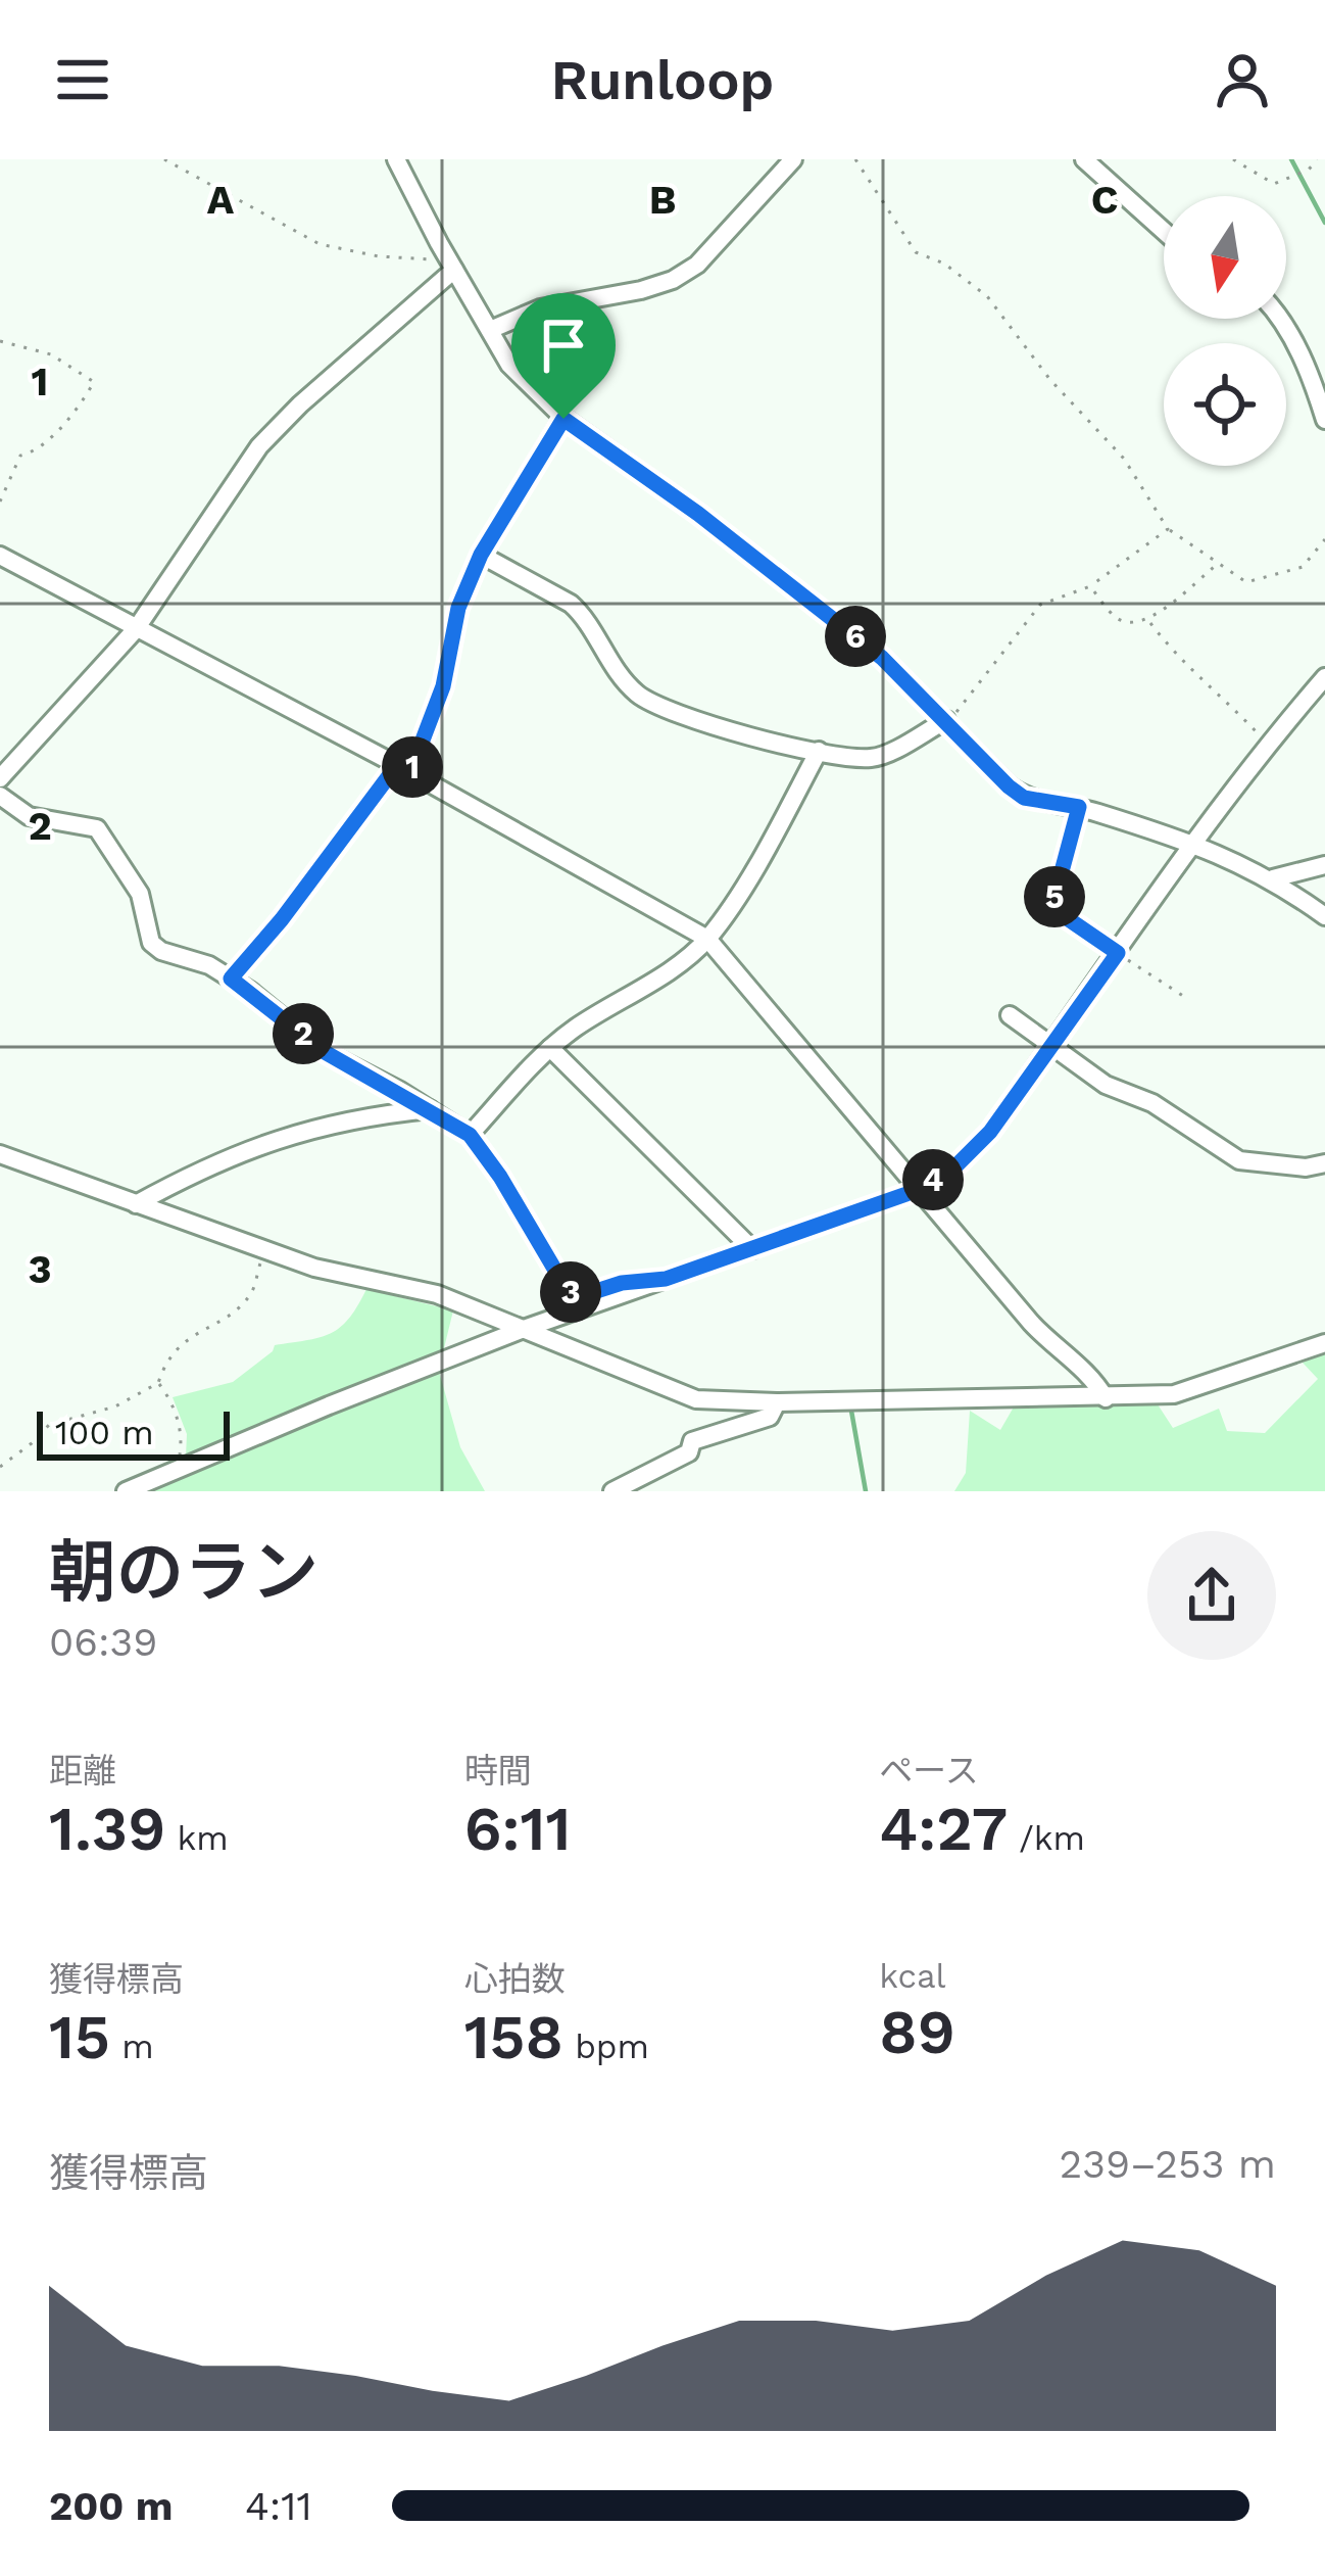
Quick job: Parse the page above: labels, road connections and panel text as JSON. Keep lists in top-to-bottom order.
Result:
{
  "scale_bar": "100 m",
  "north": "bottom",
  "page": {
    "header": "Runloop",
    "pins": [
      "6",
      "1",
      "5",
      "2",
      "4",
      "3"
    ],
    "scale": "100 m",
    "heading": ["朝のラン", "06:39"],
    "stats": [
      ["距離", "1.39 km"],
      ["時間", "6:11"],
      ["ペース", "4:27 /km"],
      ["獲得標高", "15 m"],
      ["心拍数", "158 bpm"],
      ["kcal", "89"]
    ],
    "chart": ["獲得標高", "239–253 m"],
    "list": [
      {
        "name": "200 m",
        "note": "4:11"
      }
    ]
  },
  "grid": {
    "columns": ["A", "B", "C"],
    "rows": ["1", "2", "3"]
  }
}
